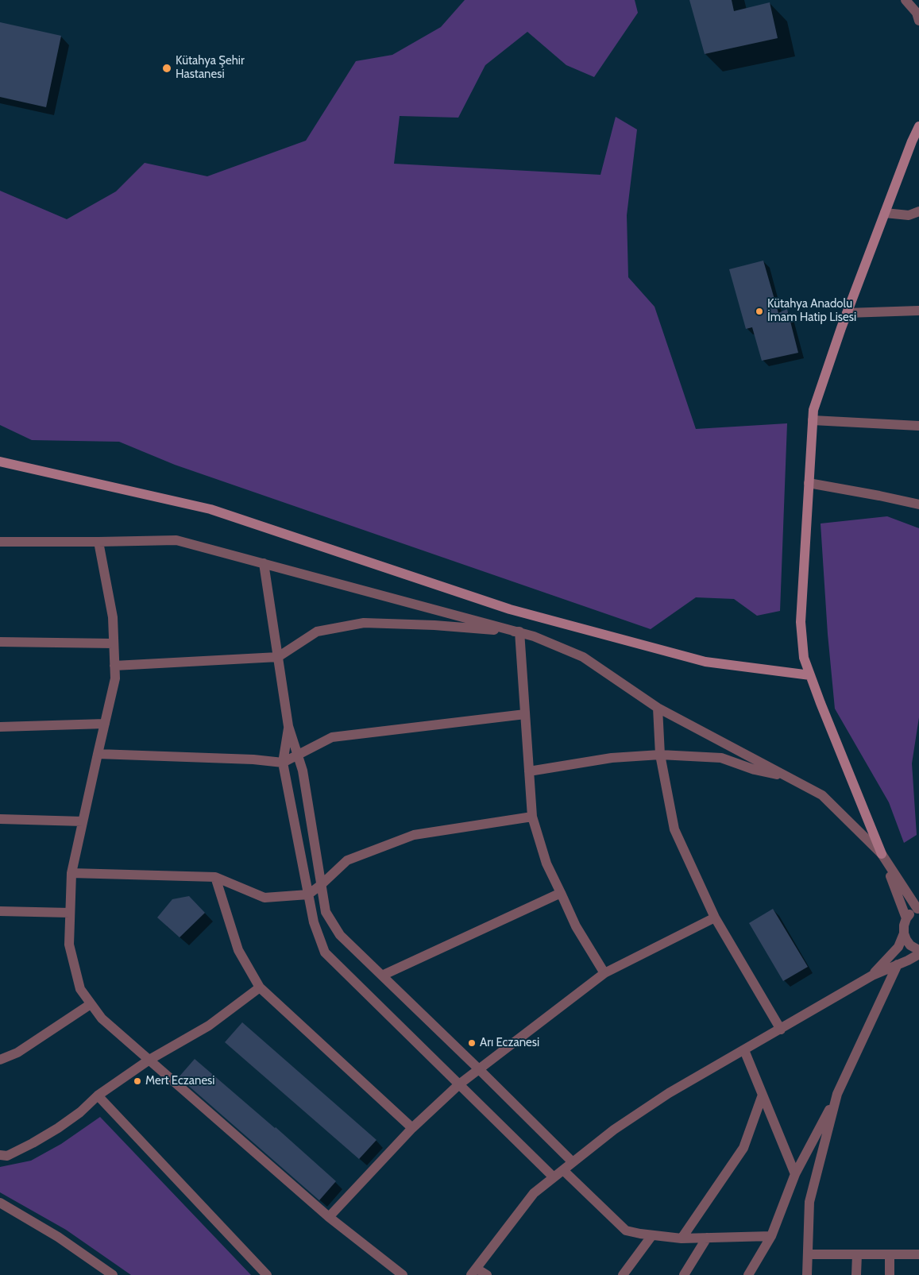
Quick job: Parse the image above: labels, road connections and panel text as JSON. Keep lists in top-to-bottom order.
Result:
{
  "places": [
    "Kütahya Şehir Hastanesi",
    "Kütahya Anadolu İmam Hatip Lisesi",
    "Arı Eczanesi",
    "Mert Eczanesi"
  ]
}
